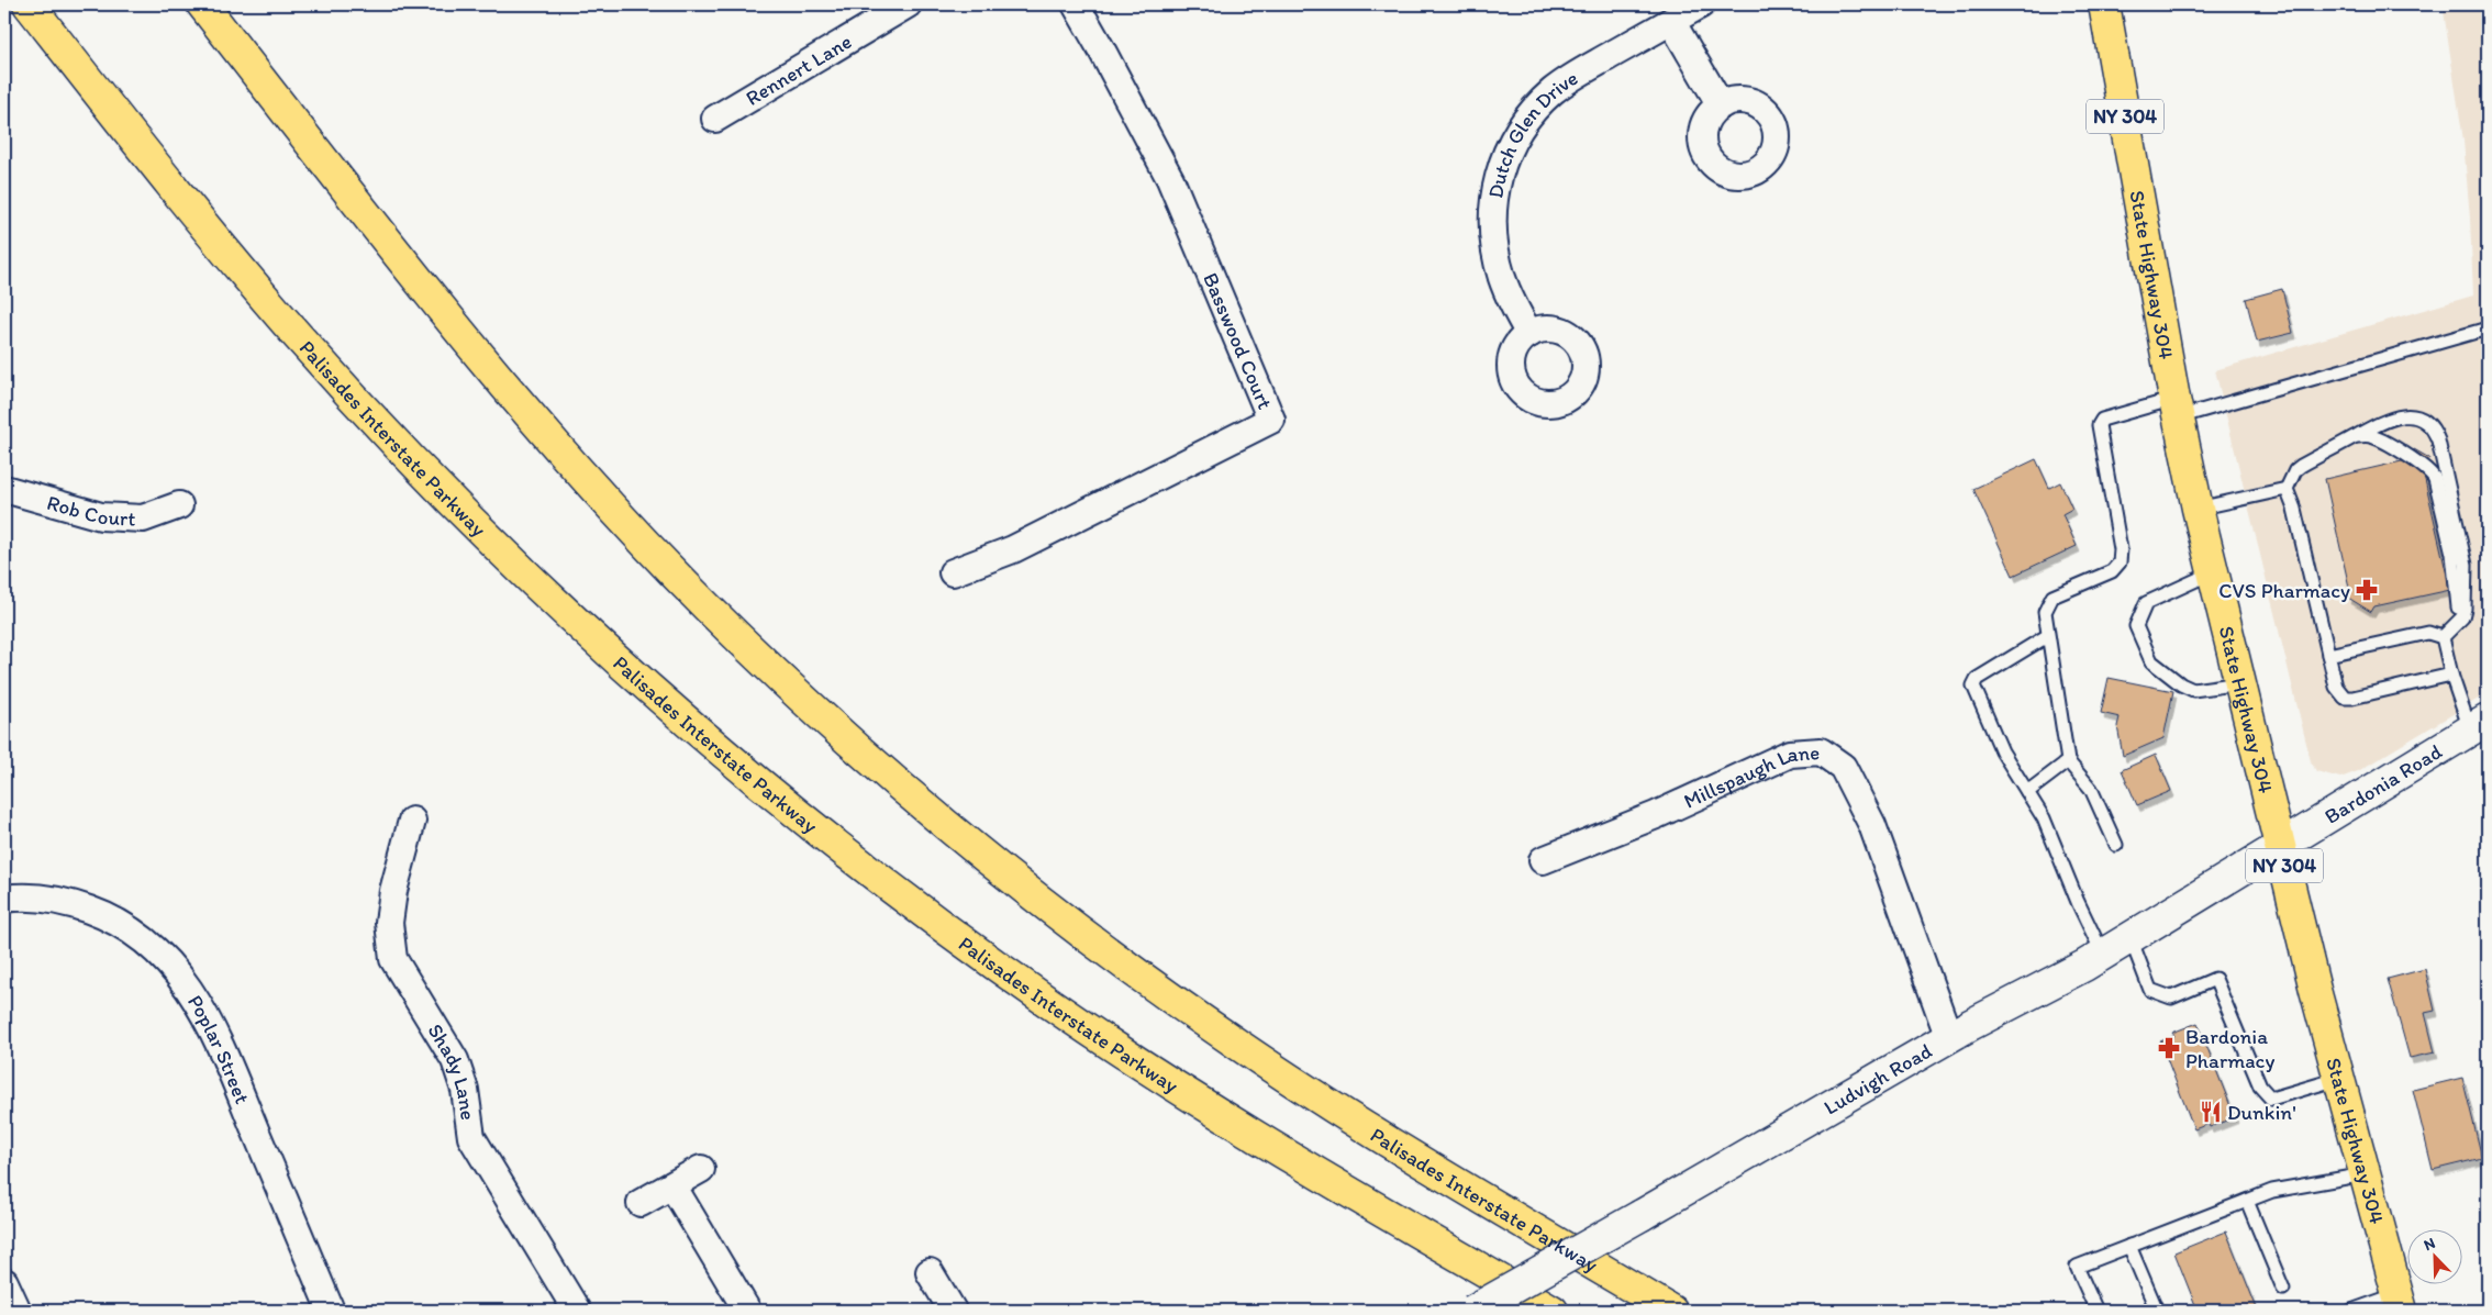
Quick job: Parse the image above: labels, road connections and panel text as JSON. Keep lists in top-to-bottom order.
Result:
{
  "streets": {
    "main road": ["NY 304", "State Highway 304", "Palisades Interstate Parkway"],
    "street": [
      "Rennert Lane",
      "Dutch Glen Drive",
      "Basswood Court",
      "Rob Court",
      "Millspaugh Lane",
      "Bardonia Road",
      "Poplar Street",
      "Shady Lane",
      "Ludvigh Road"
    ]
  },
  "crossings": [
    ["State Highway 304", "Bardonia Road"],
    ["State Highway 304", "Ludvigh Road"],
    ["Millspaugh Lane", "Ludvigh Road"],
    ["Bardonia Road", "Ludvigh Road"]
  ],
  "places": {
    "pharmacy": ["CVS Pharmacy", "Bardonia Pharmacy"],
    "restaurant": ["Dunkin'"]
  },
  "north": "top left"
}
